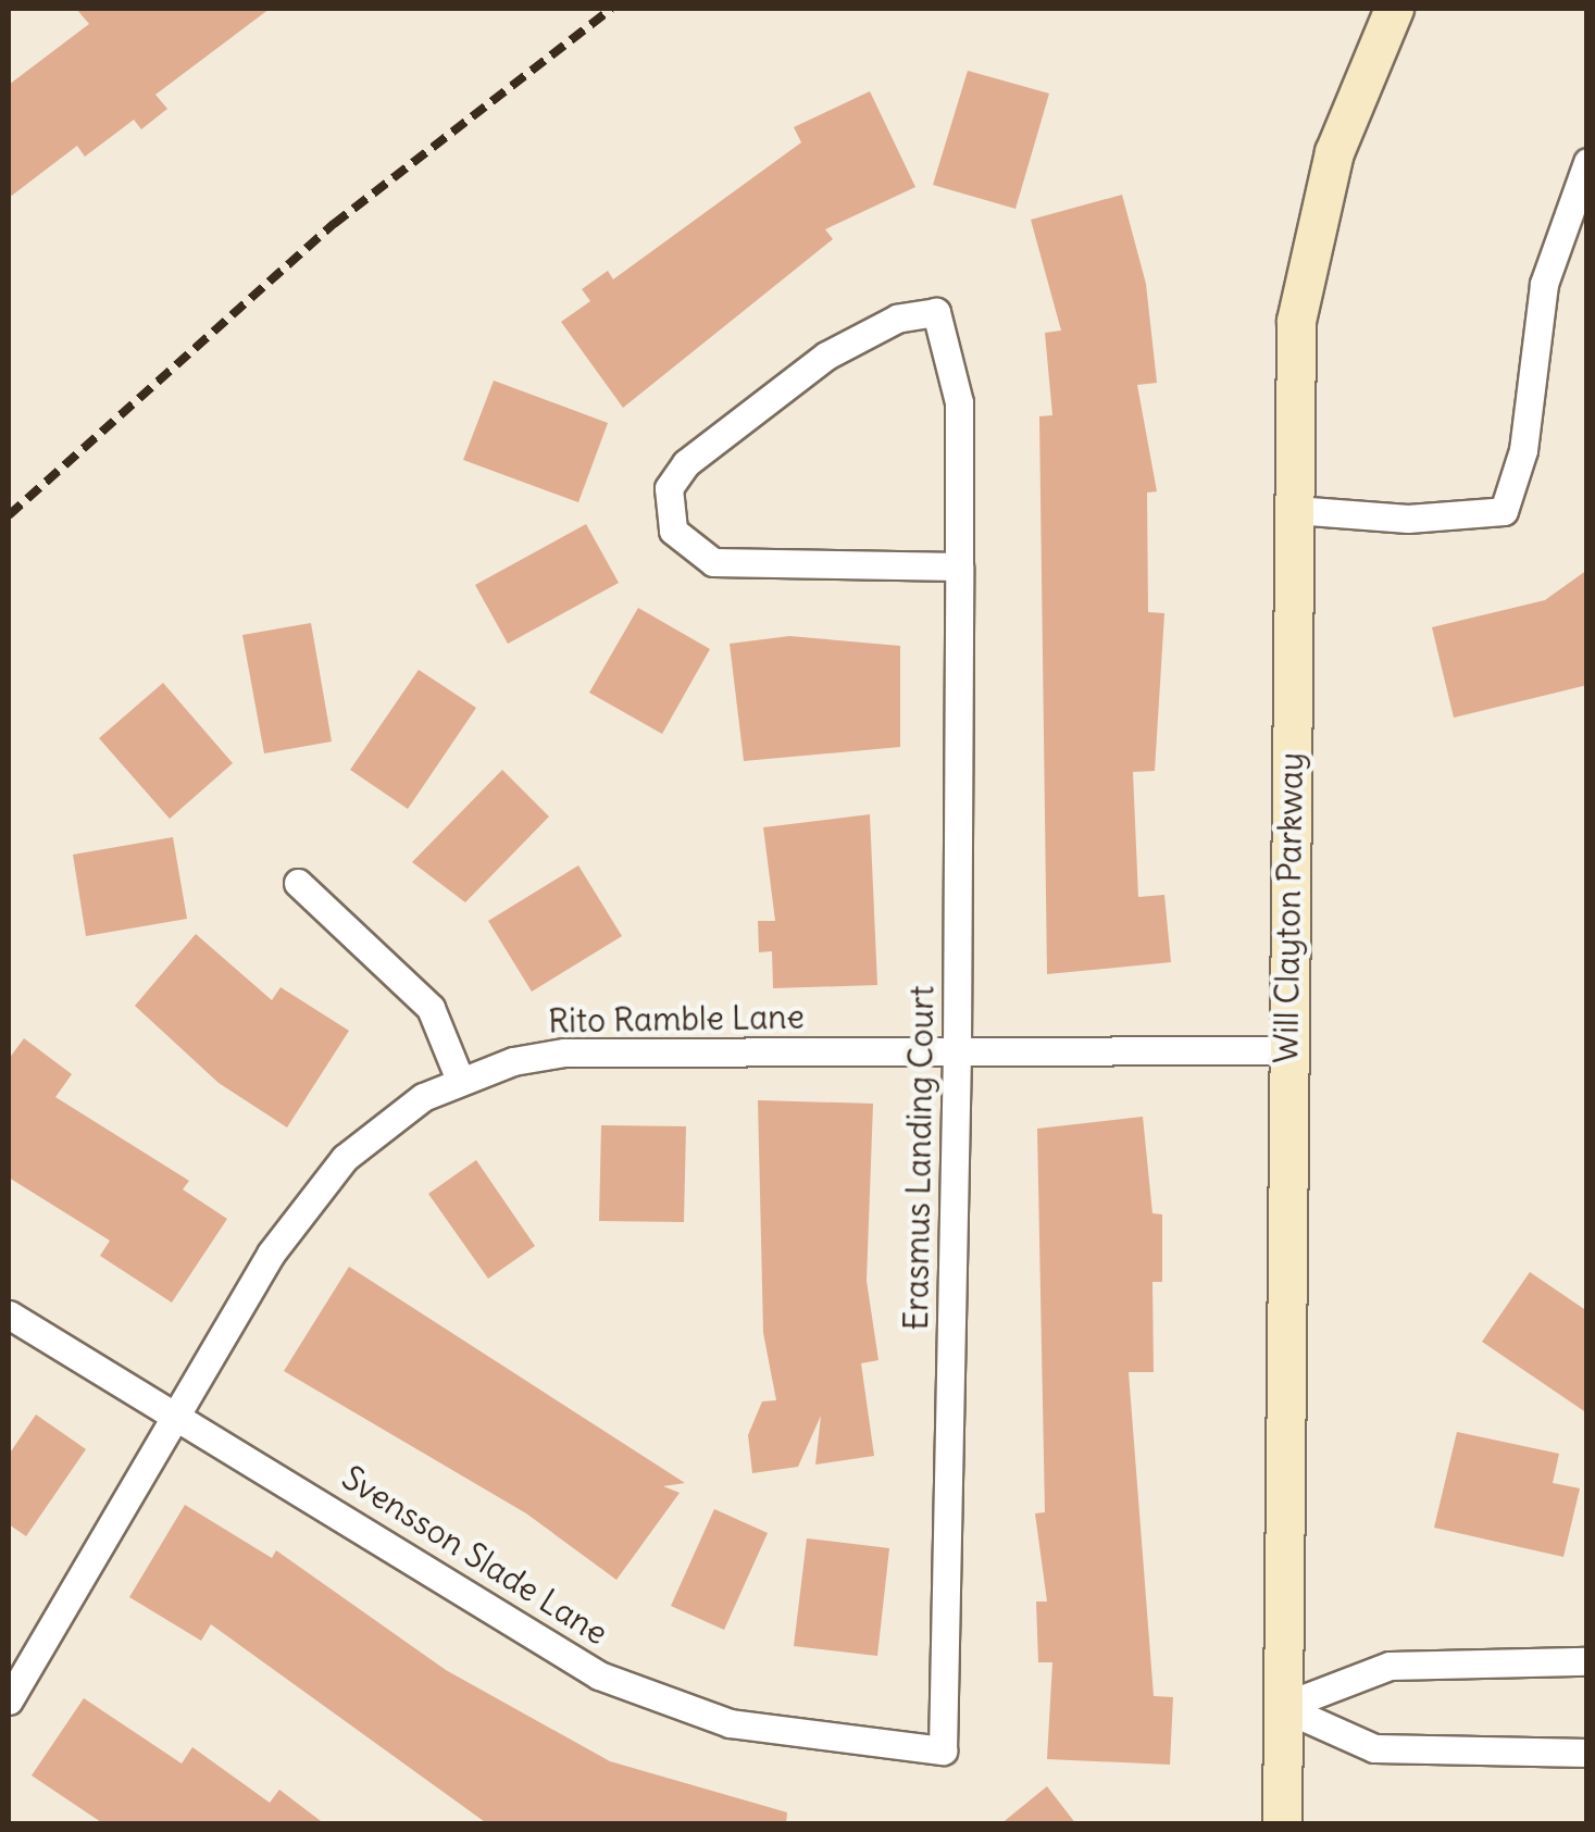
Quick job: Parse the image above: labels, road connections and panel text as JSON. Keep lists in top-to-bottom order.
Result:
{
  "streets": {
    "street": [
      "Will Clayton Parkway",
      "Rito Ramble Lane",
      "Erasmus Landing Court",
      "Svensson Slade Lane"
    ]
  },
  "crossings": [
    ["Will Clayton Parkway", "Rito Ramble Lane"],
    ["Rito Ramble Lane", "Erasmus Landing Court"],
    ["Rito Ramble Lane", "Svensson Slade Lane"],
    ["Erasmus Landing Court", "Svensson Slade Lane"]
  ]
}
